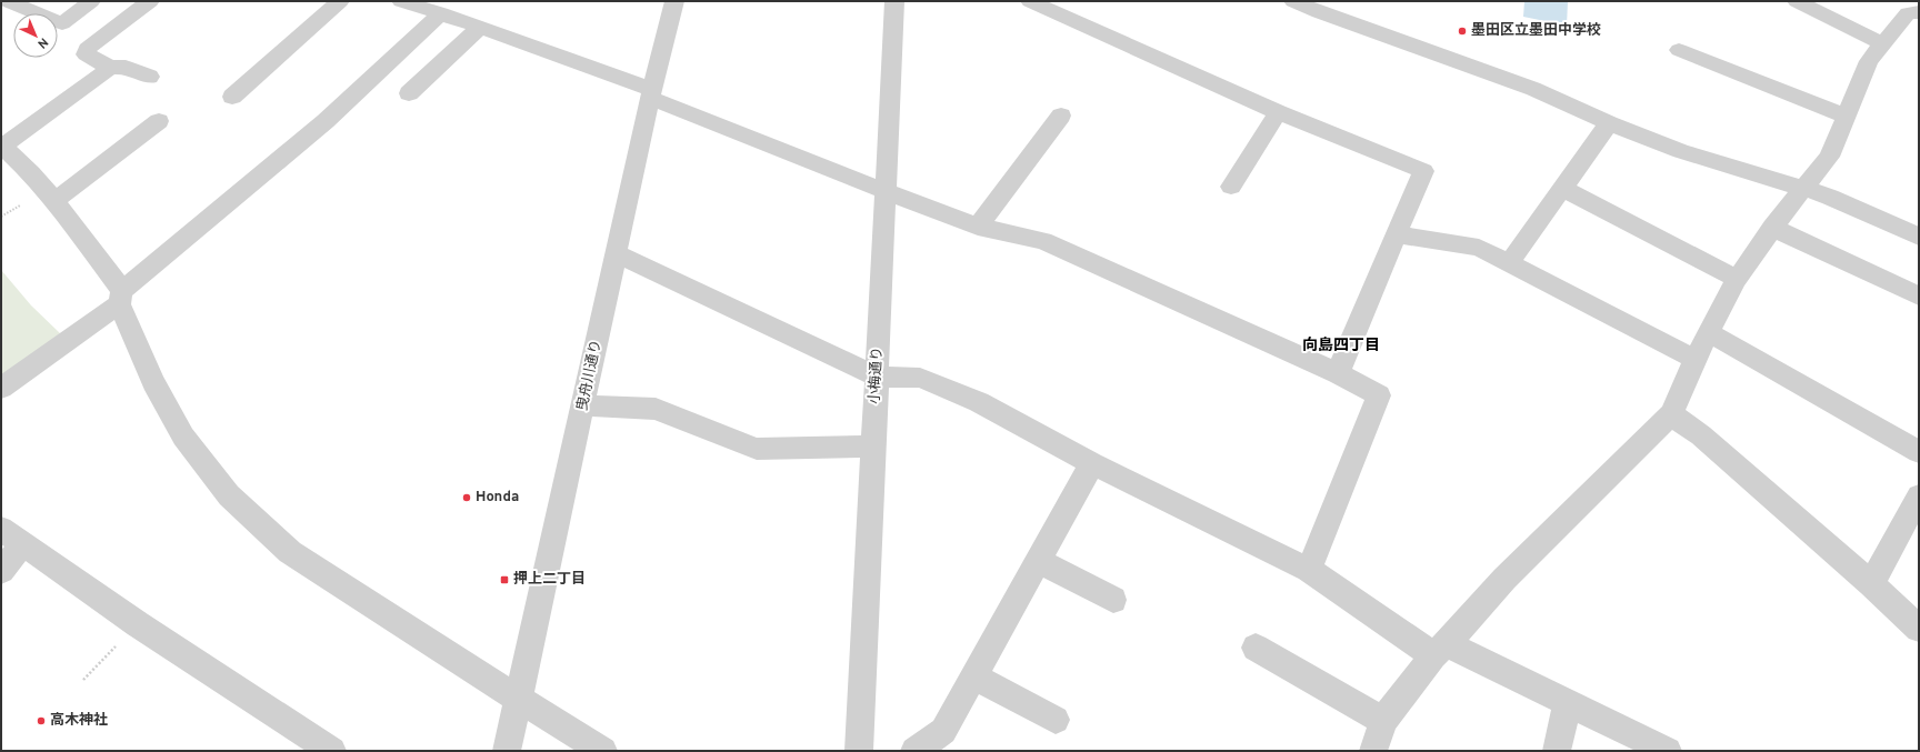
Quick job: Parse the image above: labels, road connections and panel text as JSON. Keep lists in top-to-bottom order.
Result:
{
  "streets": {
    "street": ["曳舟川通り", "小梅通り"]
  },
  "districts": ["向島四丁目"],
  "places": {
    "other": ["墨田区立墨田中学校", "Honda", "高木神社"],
    "transit": ["押上二丁目"]
  },
  "north": "bottom right"
}
